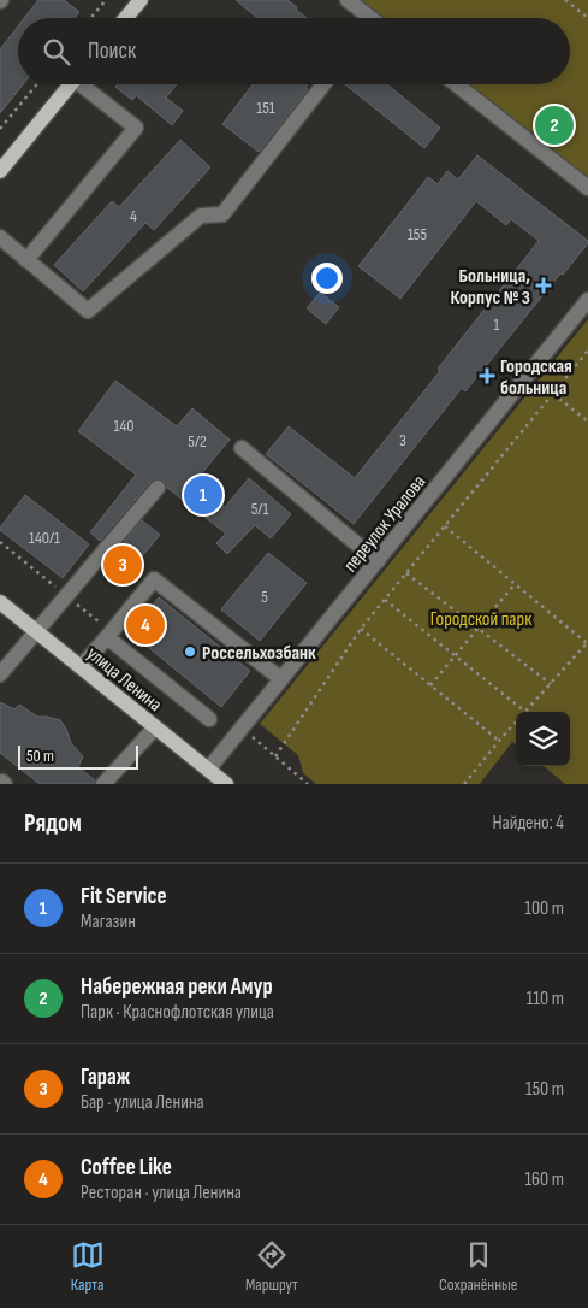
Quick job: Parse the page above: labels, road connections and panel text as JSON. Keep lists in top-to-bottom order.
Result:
{
  "streets": {
    "main road": ["улица Ленина"],
    "street": ["переулок Уралова"]
  },
  "crossings": [
    ["переулок Уралова", "улица Ленина"]
  ],
  "parks": ["Городской парк"],
  "places": {
    "health": ["Больница, Корпус № 3", "Городская больница"],
    "other": ["Россельхозбанк"]
  },
  "house_numbers": [
    "151",
    "4",
    "155",
    "1",
    "140",
    "3",
    "5/2",
    "5/1",
    "140/1",
    "5"
  ],
  "scale_bar": "50 m",
  "page": {
    "search": "Поиск",
    "pins": [
      "2",
      "1",
      "3",
      "4"
    ],
    "scale": "50 m",
    "heading": ["Рядом", "Найдено: 4"],
    "list": [
      {
        "mark": "1",
        "name": "Fit Service",
        "note": "Магазин",
        "value": "100 m"
      },
      {
        "mark": "2",
        "name": "Набережная реки Амур",
        "note": "Парк · Краснофлотская улица",
        "value": "110 m"
      },
      {
        "mark": "3",
        "name": "Гараж",
        "note": "Бар · улица Ленина",
        "value": "150 m"
      },
      {
        "mark": "4",
        "name": "Coffee Like",
        "note": "Ресторан · улица Ленина",
        "value": "160 m"
      }
    ],
    "nav": ["Карта", "Маршрут", "Сохранённые"]
  }
}
